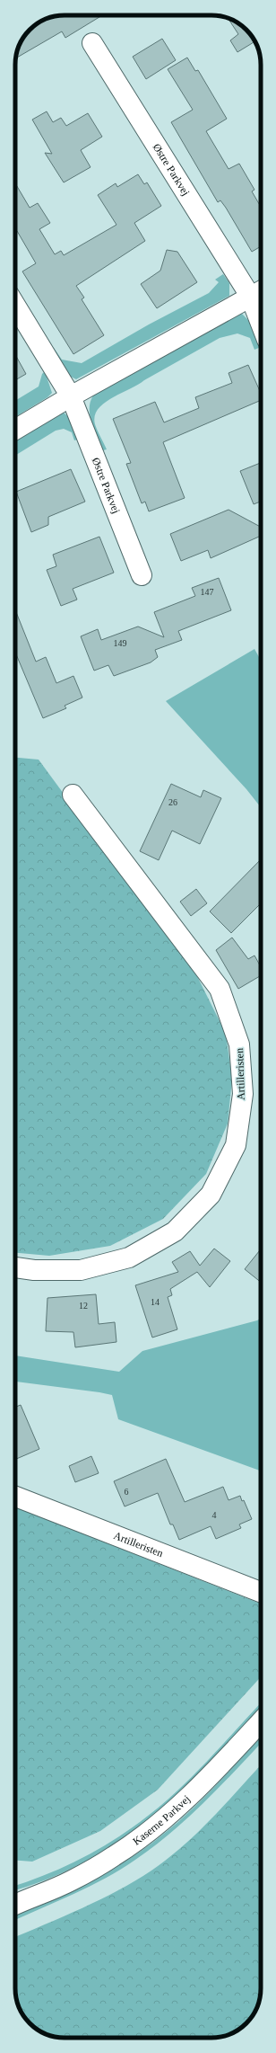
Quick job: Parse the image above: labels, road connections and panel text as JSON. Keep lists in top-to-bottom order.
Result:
{
  "streets": {
    "street": ["Østre Parkvej", "Artilleristen", "Kaserne Parkvej"]
  },
  "house_numbers": [
    "147",
    "149",
    "26",
    "14",
    "12",
    "6",
    "4"
  ]
}
